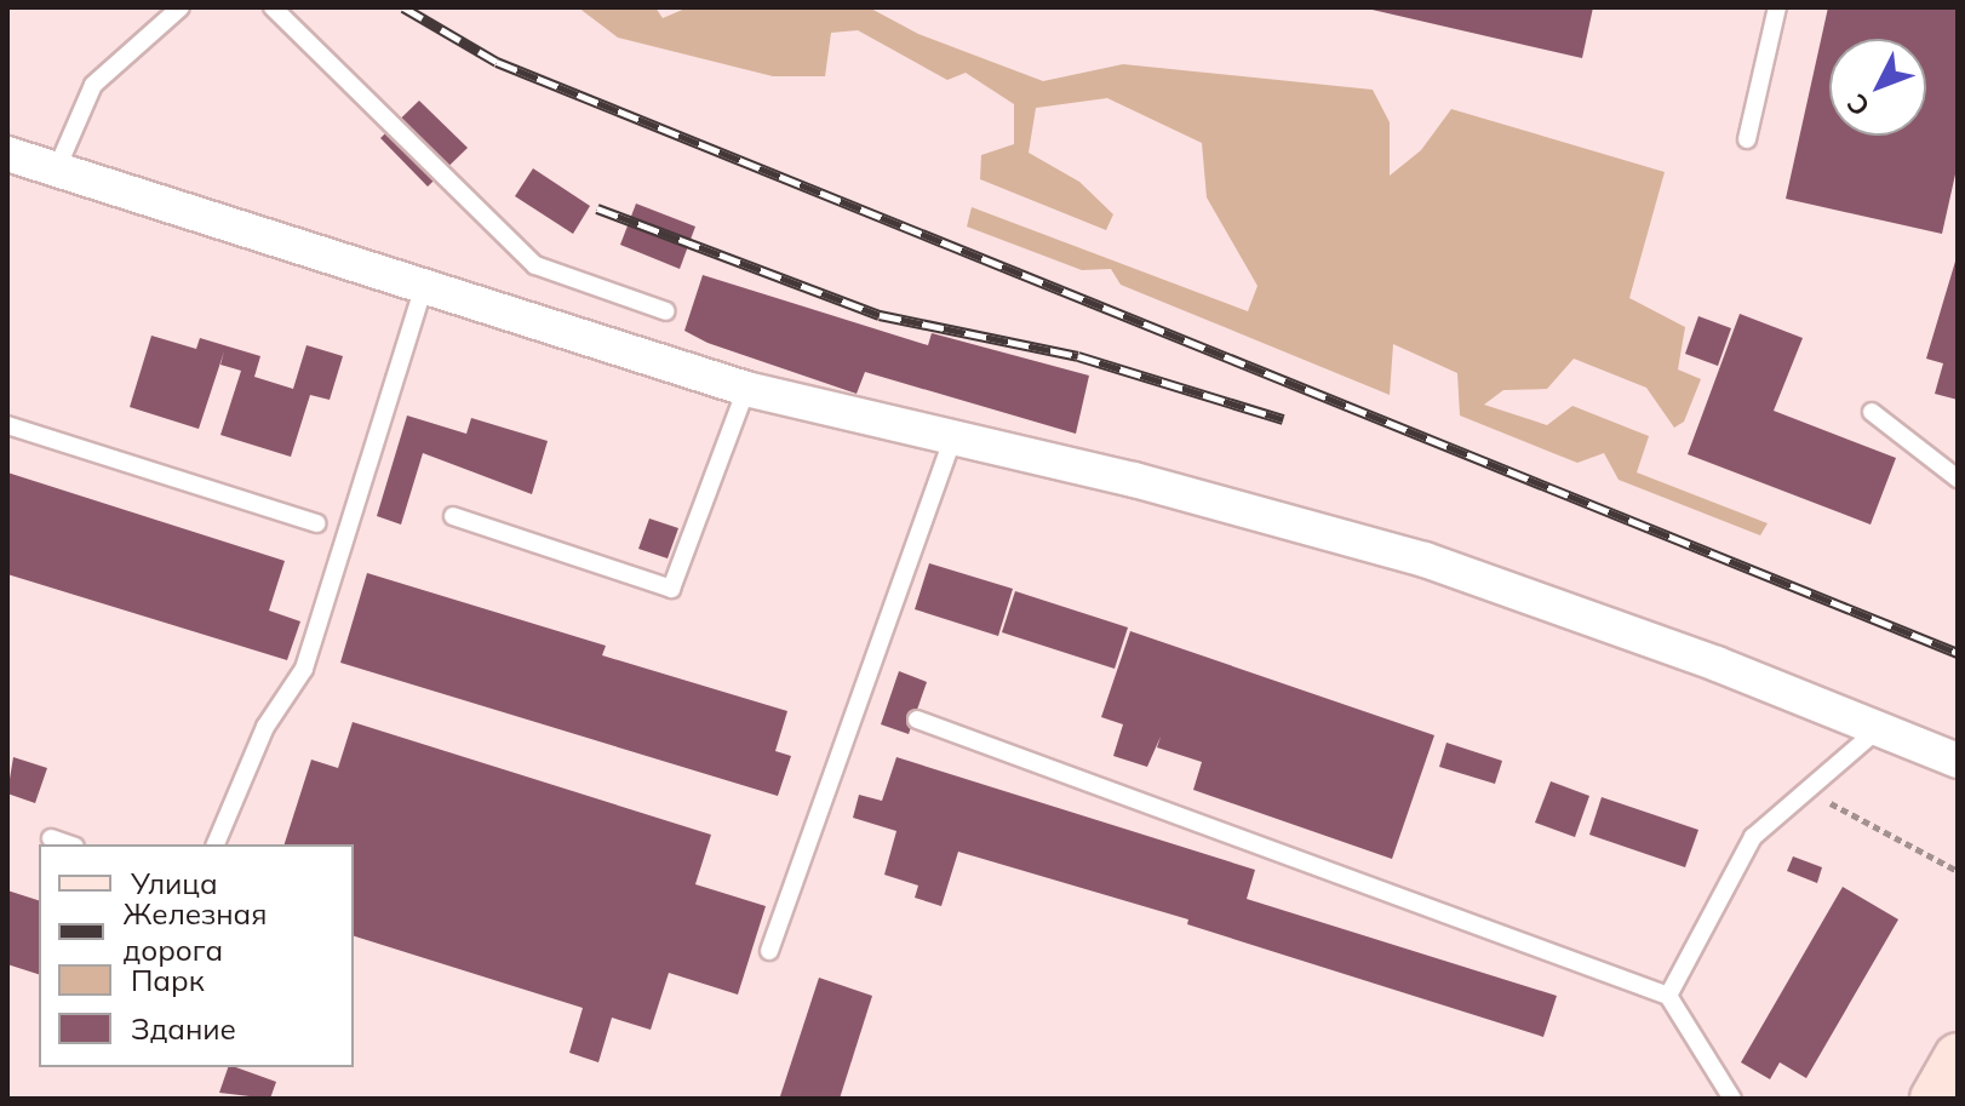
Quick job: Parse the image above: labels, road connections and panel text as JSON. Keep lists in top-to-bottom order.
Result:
{
  "legend": [
    "Улица",
    "Железная дорога",
    "Парк",
    "Здание"
  ],
  "north": "bottom left"
}
